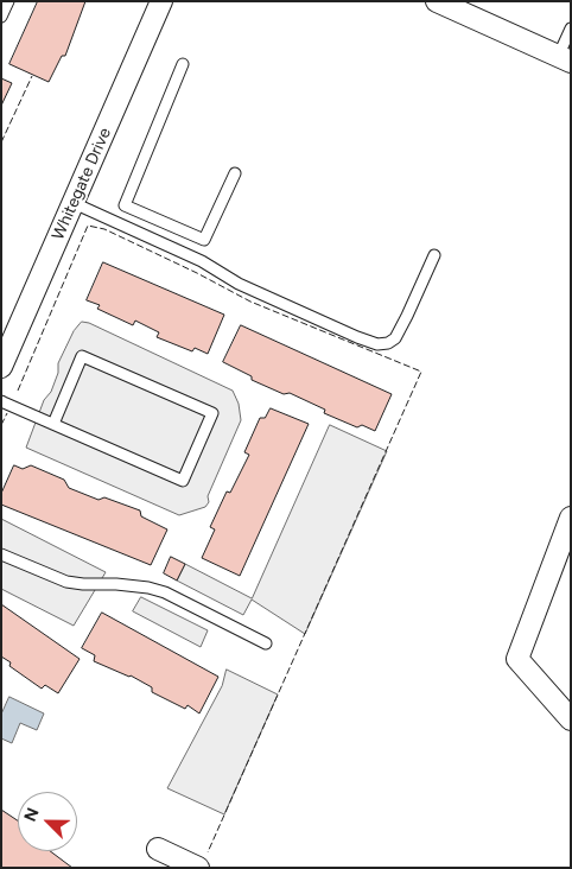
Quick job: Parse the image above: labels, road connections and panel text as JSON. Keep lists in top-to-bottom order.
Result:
{
  "streets": {
    "street": ["Whitegate Drive"]
  },
  "north": "top left"
}
